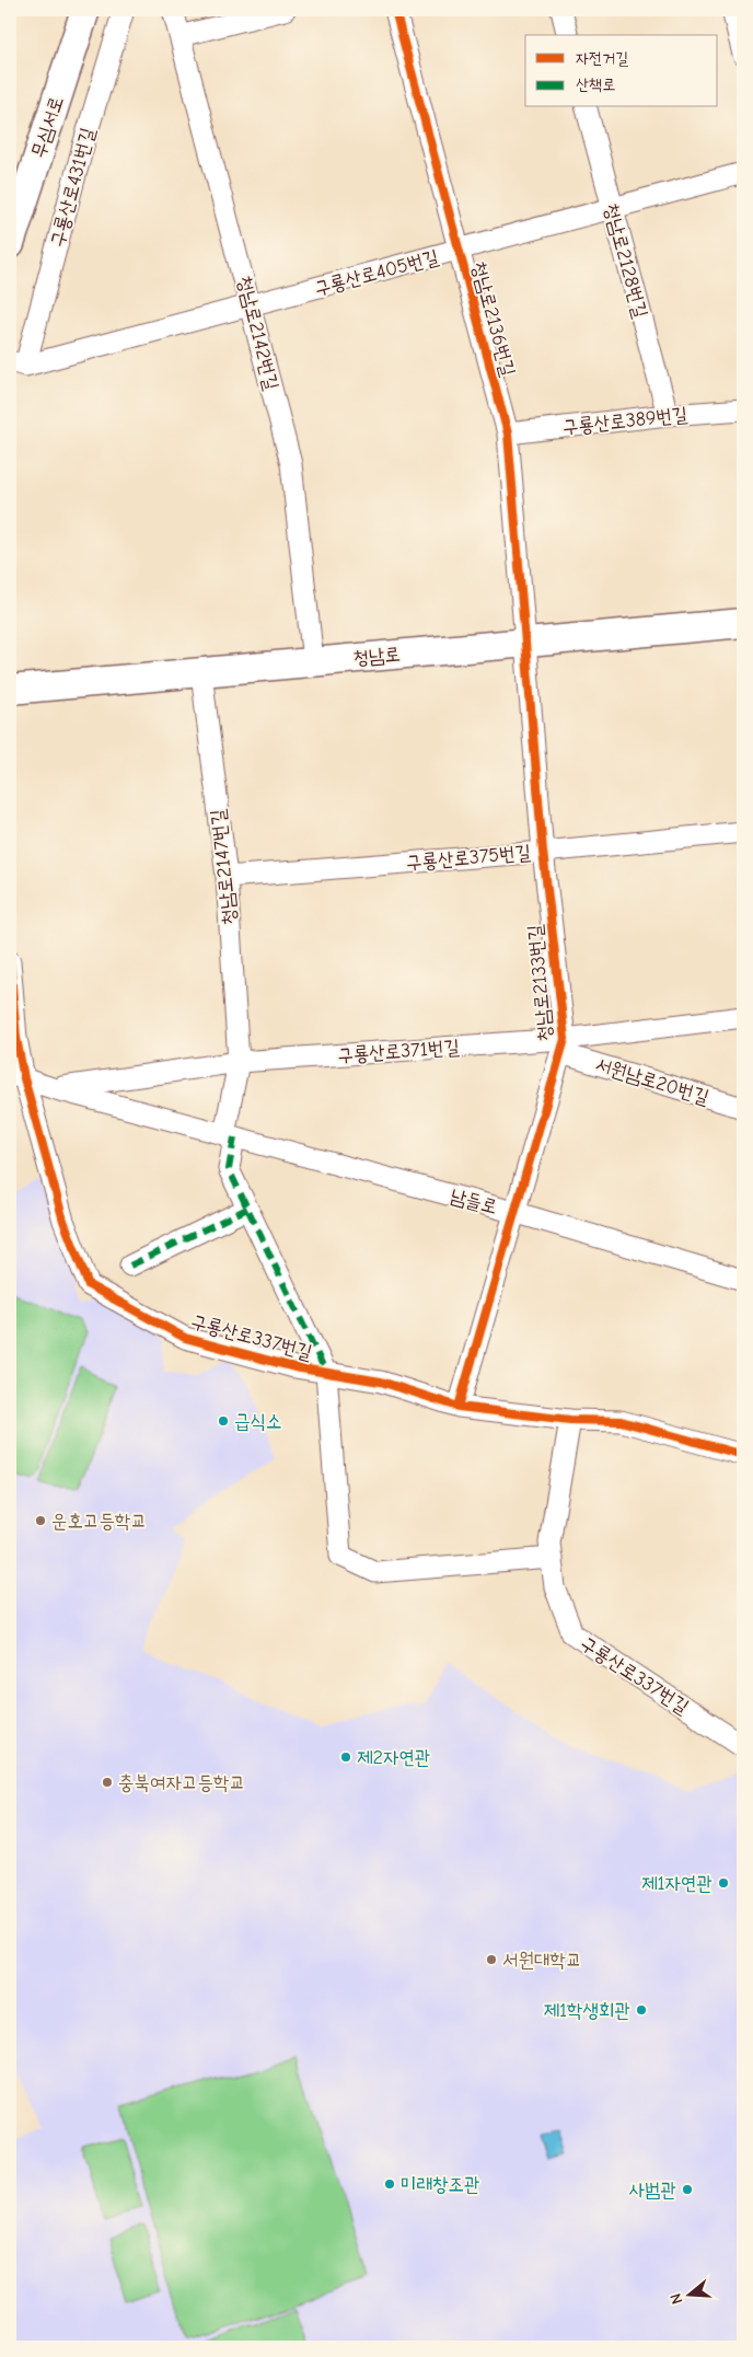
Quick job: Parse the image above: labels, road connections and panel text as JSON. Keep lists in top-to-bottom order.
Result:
{
  "streets": {
    "main road": ["무심서로", "청남로"],
    "street": [
      "구룡산로431번길",
      "청남로2128번길",
      "구룡산로405번길",
      "청남로2136번길",
      "청남로2142번길",
      "구룡산로389번길",
      "구룡산로375번길",
      "청남로2147번길",
      "청남로2133번길",
      "구룡산로371번길",
      "서원남로20번길",
      "남들로",
      "구룡산로337번길"
    ]
  },
  "crossings": [
    ["구룡산로431번길", "구룡산로405번길"],
    ["청남로2128번길", "구룡산로405번길"],
    ["청남로2128번길", "구룡산로389번길"],
    ["구룡산로405번길", "청남로2136번길"],
    ["구룡산로405번길", "청남로2142번길"],
    ["청남로2136번길", "구룡산로389번길"],
    ["청남로2136번길", "청남로"],
    ["청남로2136번길", "청남로2133번길"],
    ["청남로2142번길", "청남로"],
    ["청남로", "청남로2147번길"],
    ["청남로", "청남로2133번길"],
    ["구룡산로375번길", "청남로2147번길"],
    ["구룡산로375번길", "청남로2133번길"],
    ["청남로2147번길", "구룡산로371번길"],
    ["청남로2147번길", "남들로"],
    ["청남로2133번길", "구룡산로371번길"],
    ["청남로2133번길", "서원남로20번길"],
    ["청남로2133번길", "남들로"],
    ["청남로2133번길", "구룡산로337번길"],
    ["구룡산로371번길", "서원남로20번길"],
    ["구룡산로371번길", "남들로"],
    ["남들로", "구룡산로337번길"]
  ],
  "places": [
    "급식소",
    "운호고등학교",
    "제2자연관",
    "충북여자고등학교",
    "제1자연관",
    "서원대학교",
    "제1학생회관",
    "미래창조관",
    "사범관"
  ],
  "legend": ["자전거길", "산책로"],
  "north": "left"
}
